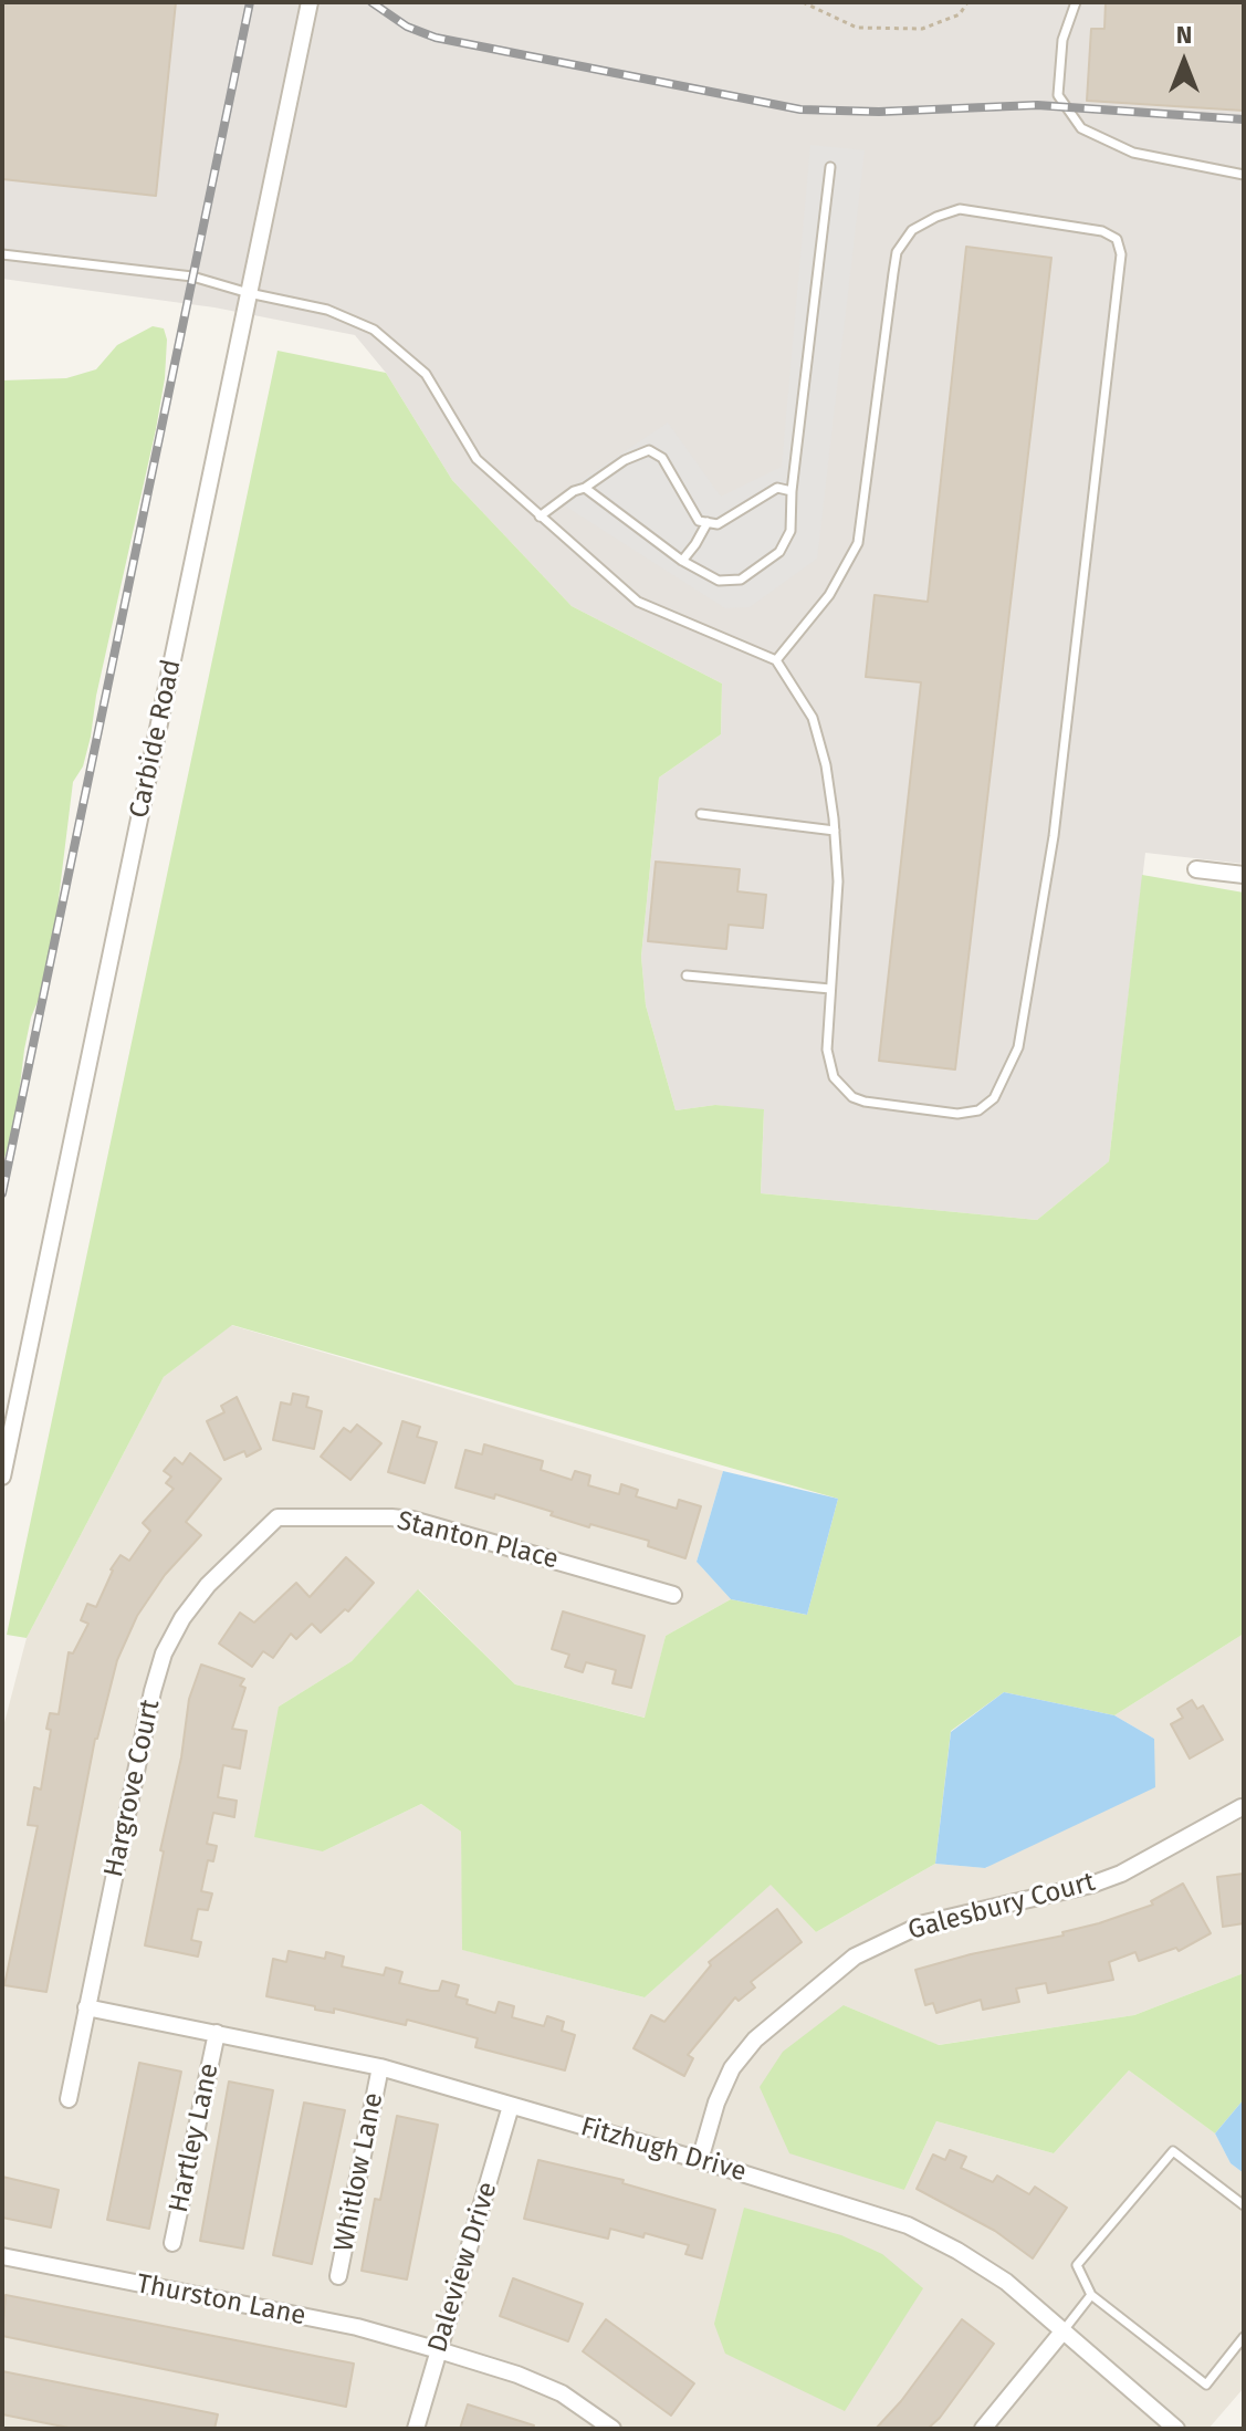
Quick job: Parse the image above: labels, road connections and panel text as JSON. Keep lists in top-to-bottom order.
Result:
{
  "streets": {
    "street": [
      "Carbide Road",
      "Stanton Place",
      "Hargrove Court",
      "Galesbury Court",
      "Hartley Lane",
      "Fitzhugh Drive",
      "Whitlow Lane",
      "Daleview Drive",
      "Thurston Lane"
    ]
  },
  "crossings": [
    ["Stanton Place", "Hargrove Court"],
    ["Hargrove Court", "Fitzhugh Drive"],
    ["Galesbury Court", "Fitzhugh Drive"],
    ["Hartley Lane", "Fitzhugh Drive"],
    ["Fitzhugh Drive", "Whitlow Lane"],
    ["Fitzhugh Drive", "Daleview Drive"],
    ["Daleview Drive", "Thurston Lane"]
  ],
  "north": "top"
}
